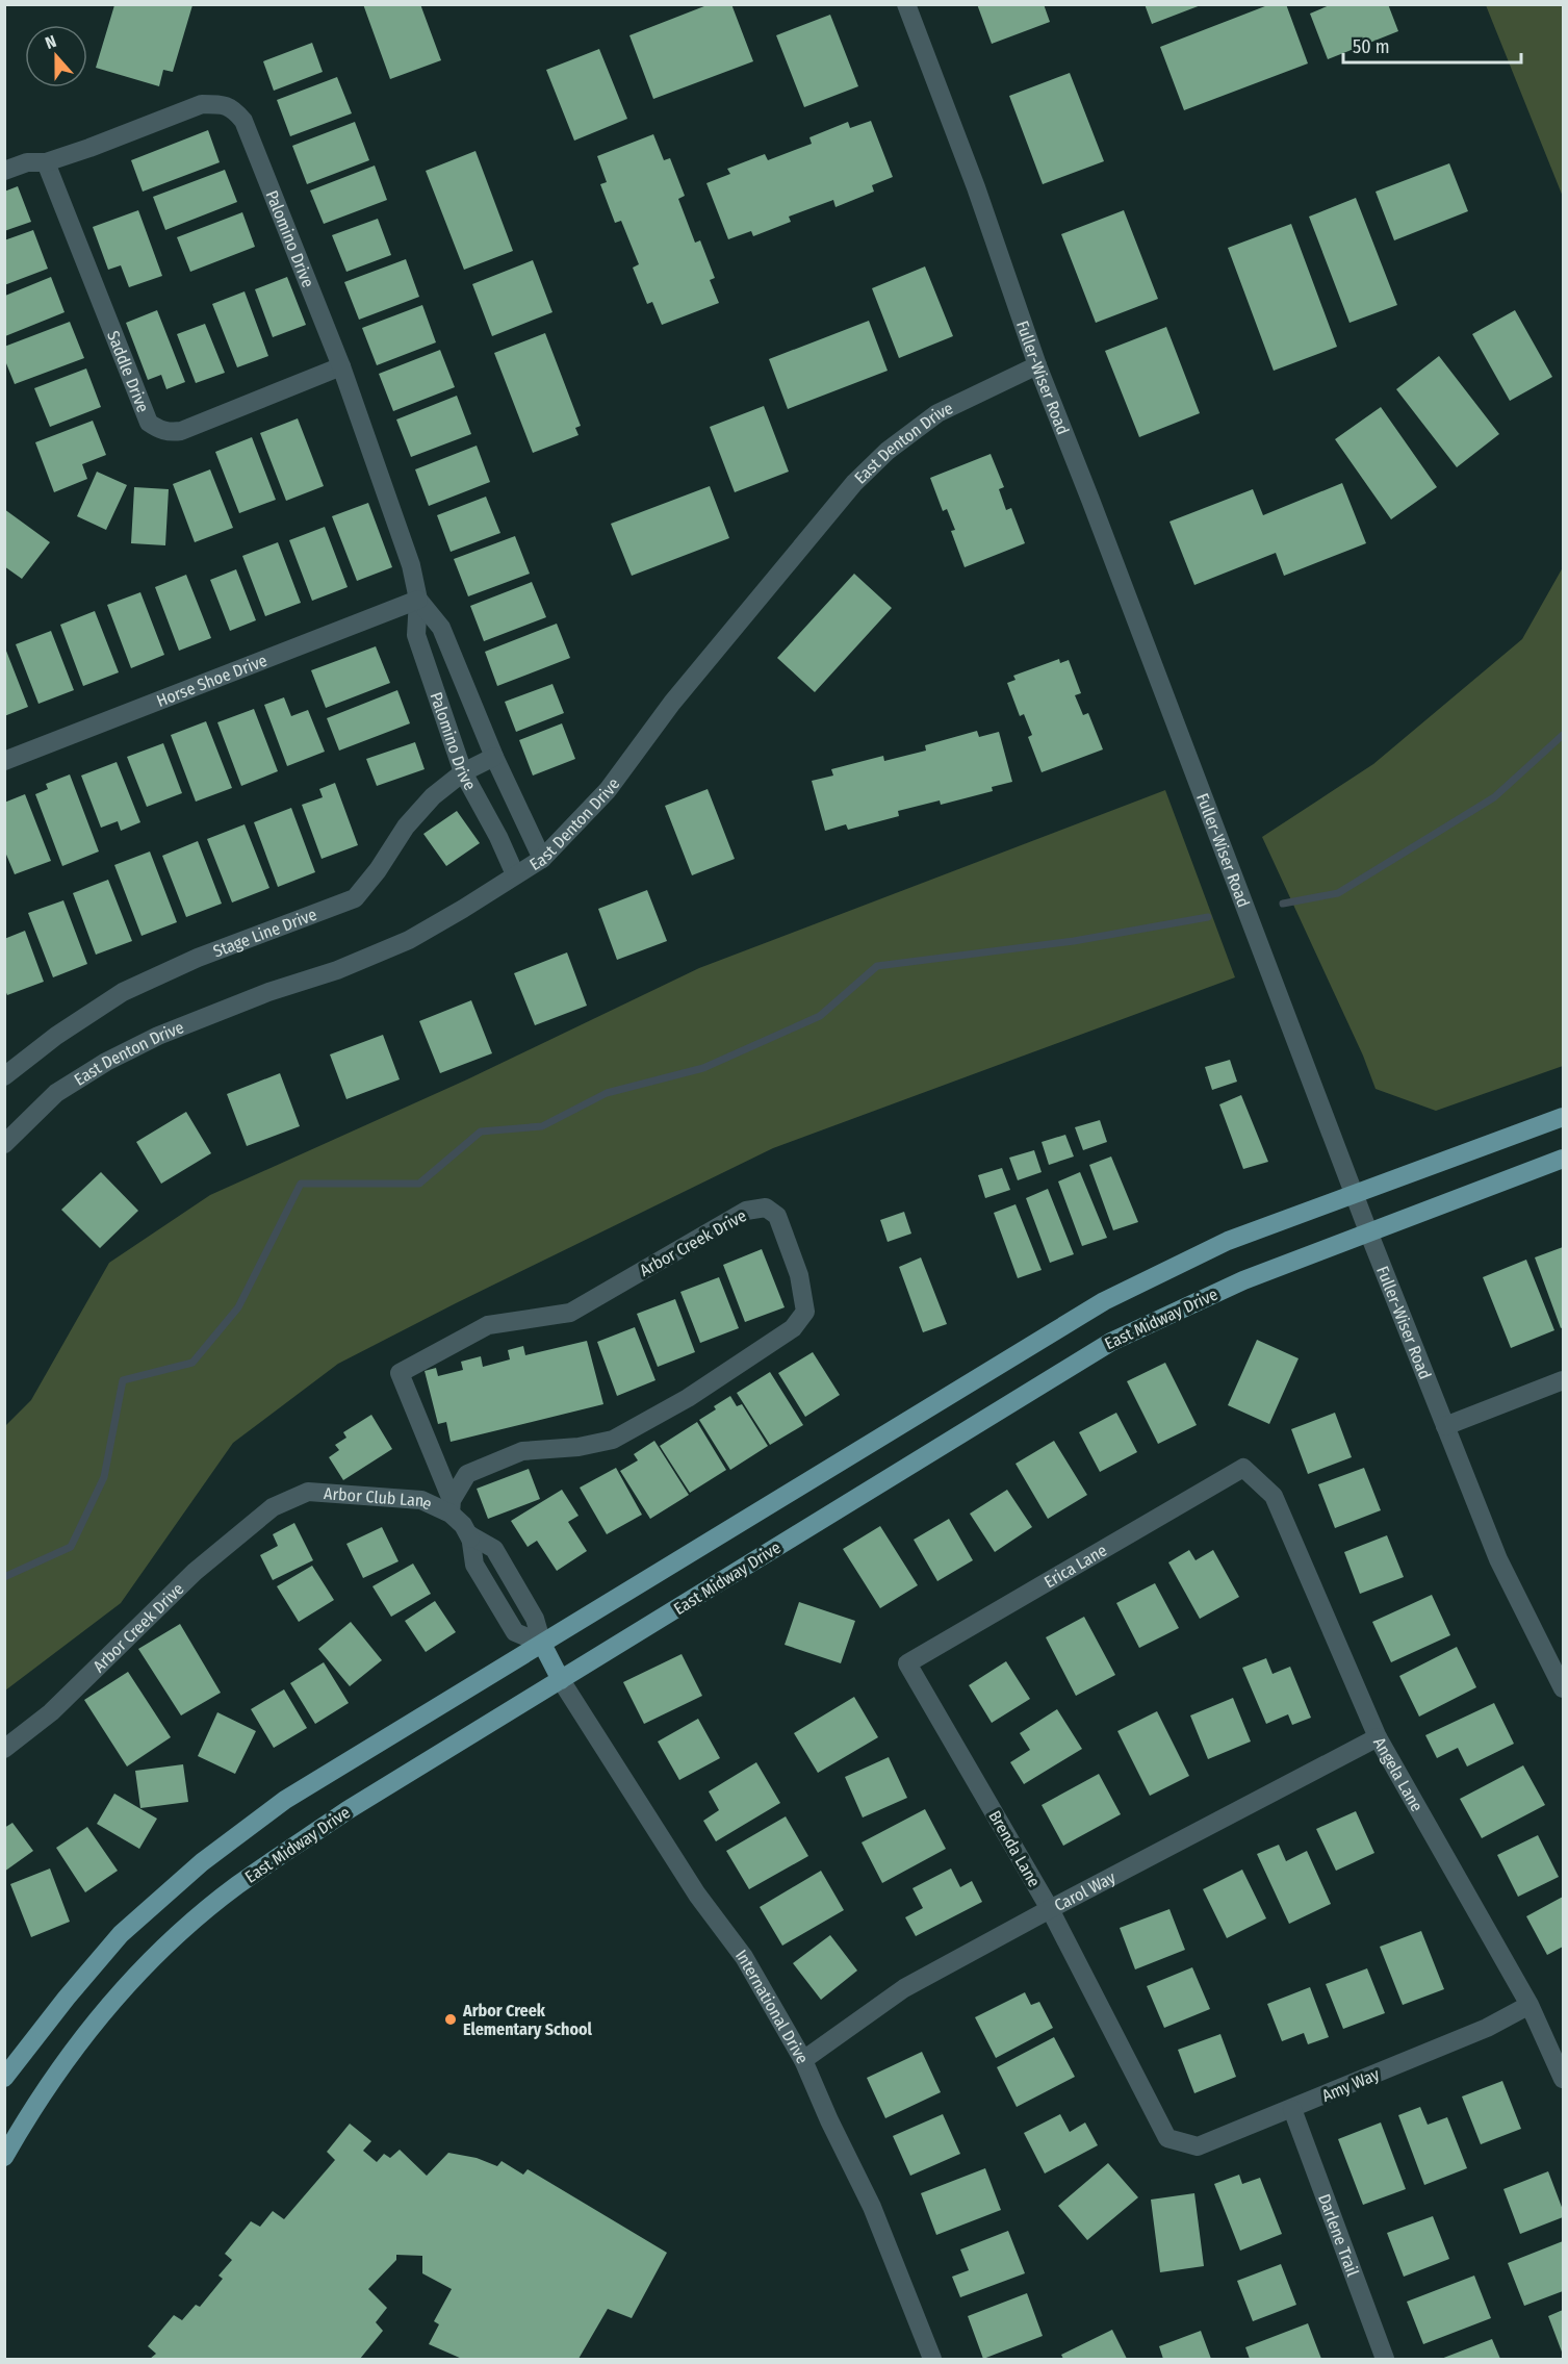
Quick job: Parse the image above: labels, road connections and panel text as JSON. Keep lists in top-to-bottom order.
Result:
{
  "streets": {
    "main road": ["East Midway Drive"],
    "street": [
      "Palomino Drive",
      "Saddle Drive",
      "Fuller-Wiser Road",
      "East Denton Drive",
      "Horse Shoe Drive",
      "Stage Line Drive",
      "Arbor Creek Drive",
      "Arbor Club Lane",
      "Erica Lane",
      "Angela Lane",
      "Brenda Lane",
      "Carol Way",
      "International Drive",
      "Amy Way",
      "Darlene Trail"
    ]
  },
  "crossings": [
    ["Palomino Drive", "Saddle Drive"],
    ["Palomino Drive", "East Denton Drive"],
    ["Palomino Drive", "Horse Shoe Drive"],
    ["Palomino Drive", "Stage Line Drive"],
    ["Fuller-Wiser Road", "East Denton Drive"],
    ["Fuller-Wiser Road", "East Midway Drive"],
    ["Arbor Creek Drive", "Arbor Club Lane"],
    ["East Midway Drive", "International Drive"],
    ["Erica Lane", "Angela Lane"],
    ["Erica Lane", "Brenda Lane"],
    ["Angela Lane", "Carol Way"],
    ["Angela Lane", "Amy Way"],
    ["Brenda Lane", "Carol Way"],
    ["Brenda Lane", "Amy Way"],
    ["Carol Way", "International Drive"],
    ["Amy Way", "Darlene Trail"]
  ],
  "places": ["Arbor Creek Elementary School"],
  "scale_bar": "50 m",
  "north": "top"
}
